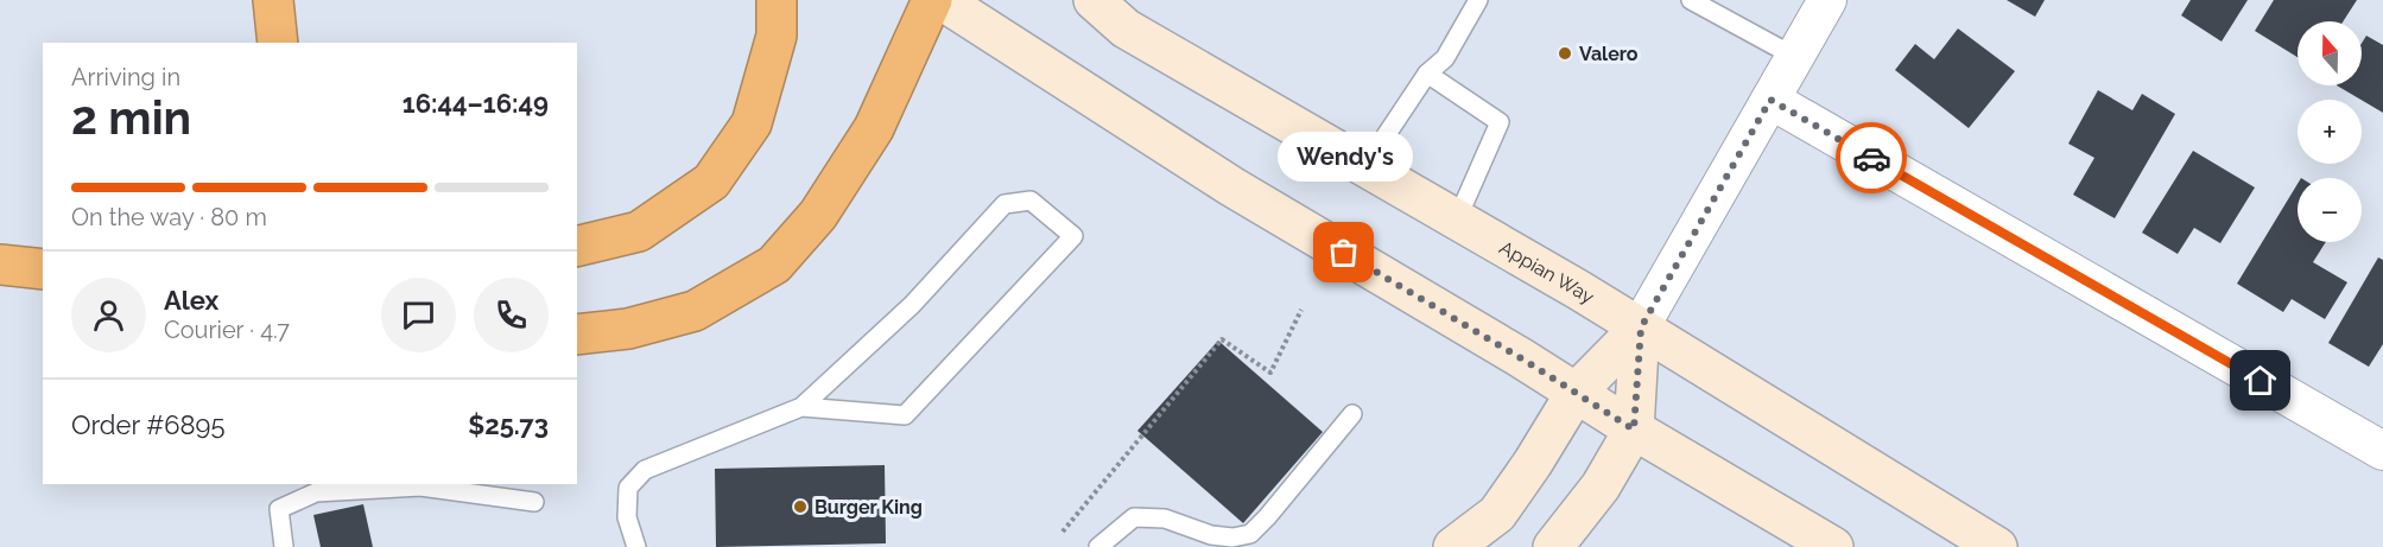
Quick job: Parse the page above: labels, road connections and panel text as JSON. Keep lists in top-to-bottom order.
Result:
{
  "streets": {
    "main road": ["Appian Way"]
  },
  "places": ["Valero", "Wendy's", "Burger King"],
  "north": "top",
  "page": {
    "map_buttons": ["+", "−"],
    "heading": ["2 min", "Arriving in", "16:44–16:49"],
    "panel": [
      "Alex",
      "Courier · 4.7",
      "Order #6895",
      "$25.73"
    ],
    "bubble": "Wendy's",
    "bar": "On the way · 80 m"
  }
}
